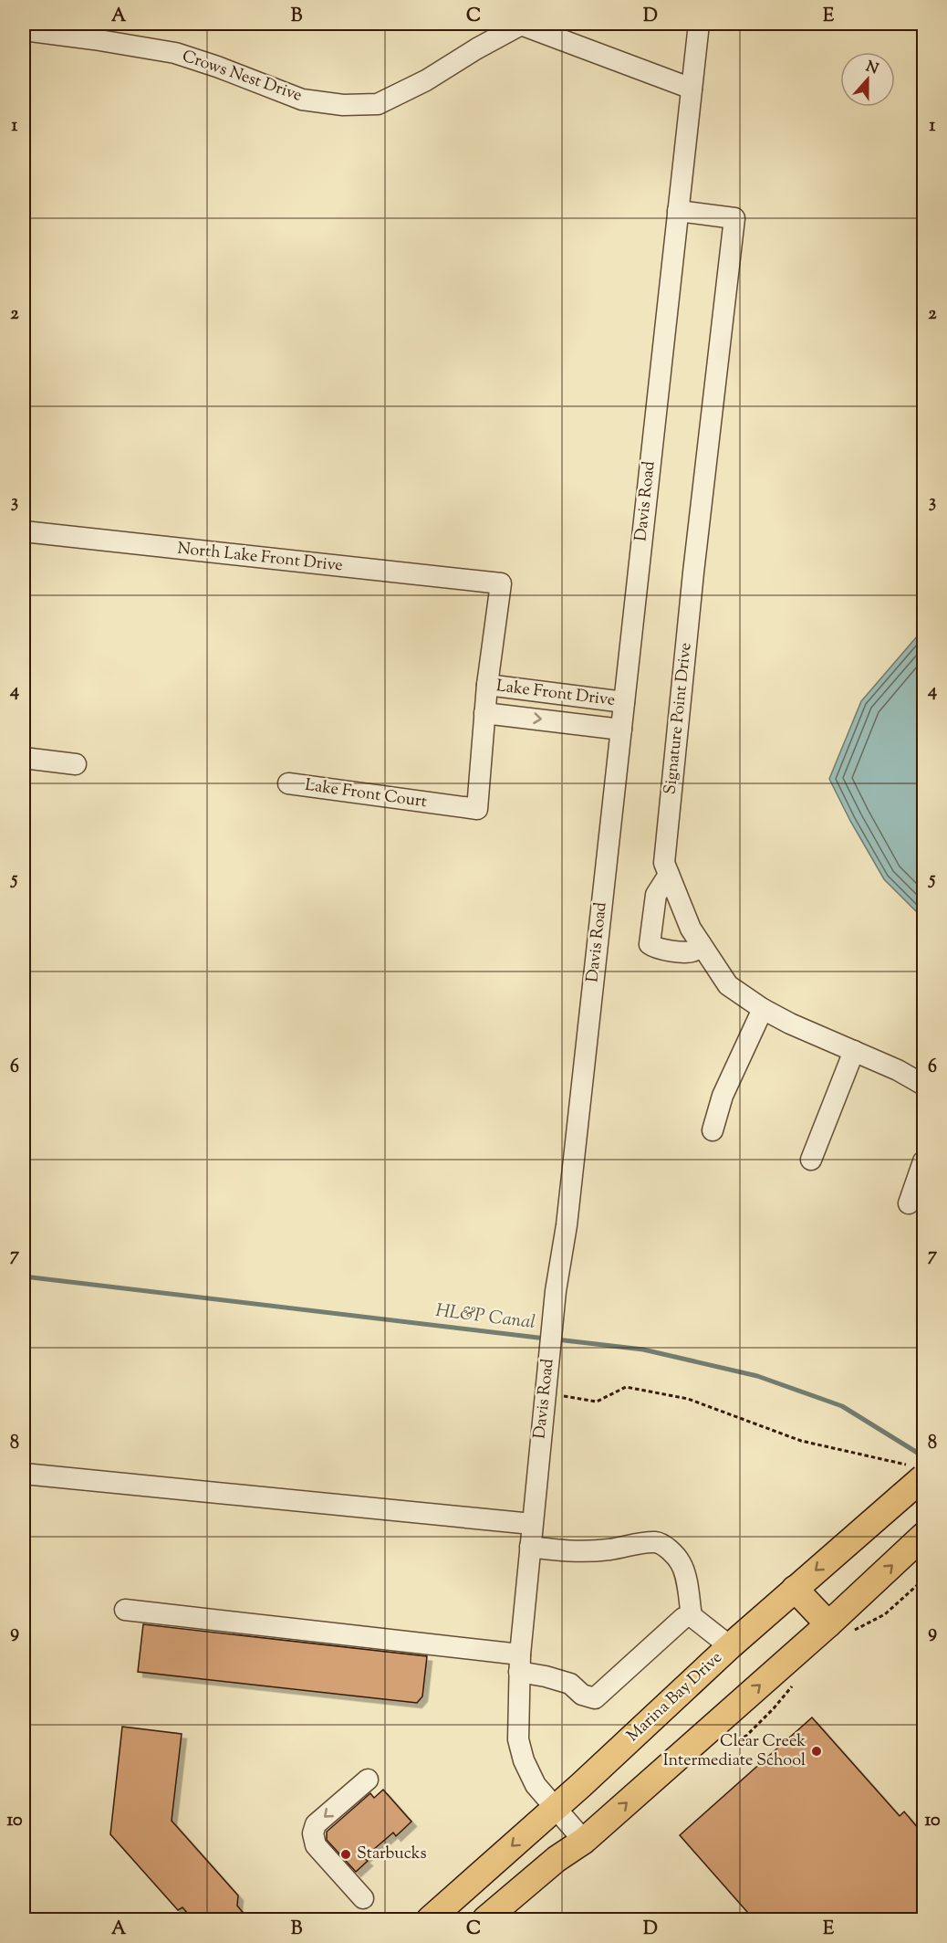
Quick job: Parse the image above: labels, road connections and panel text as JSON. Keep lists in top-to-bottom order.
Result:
{
  "streets": {
    "main road": ["Marina Bay Drive"],
    "street": [
      "Crows Nest Drive",
      "Davis Road",
      "North Lake Front Drive",
      "Lake Front Drive",
      "Signature Point Drive",
      "Lake Front Court"
    ]
  },
  "crossings": [
    ["Crows Nest Drive", "Davis Road"],
    ["Davis Road", "Lake Front Drive"],
    ["Davis Road", "Signature Point Drive"],
    ["Davis Road", "Marina Bay Drive"],
    ["North Lake Front Drive", "Lake Front Drive"],
    ["Lake Front Drive", "Lake Front Court"]
  ],
  "water": ["HL&P Canal"],
  "places": ["Clear Creek Intermediate School", "Starbucks"],
  "north": "top",
  "grid": {
    "columns": [
      "A",
      "B",
      "C",
      "D",
      "E"
    ],
    "rows": [
      "1",
      "2",
      "3",
      "4",
      "5",
      "6",
      "7",
      "8",
      "9",
      "10"
    ]
  }
}
